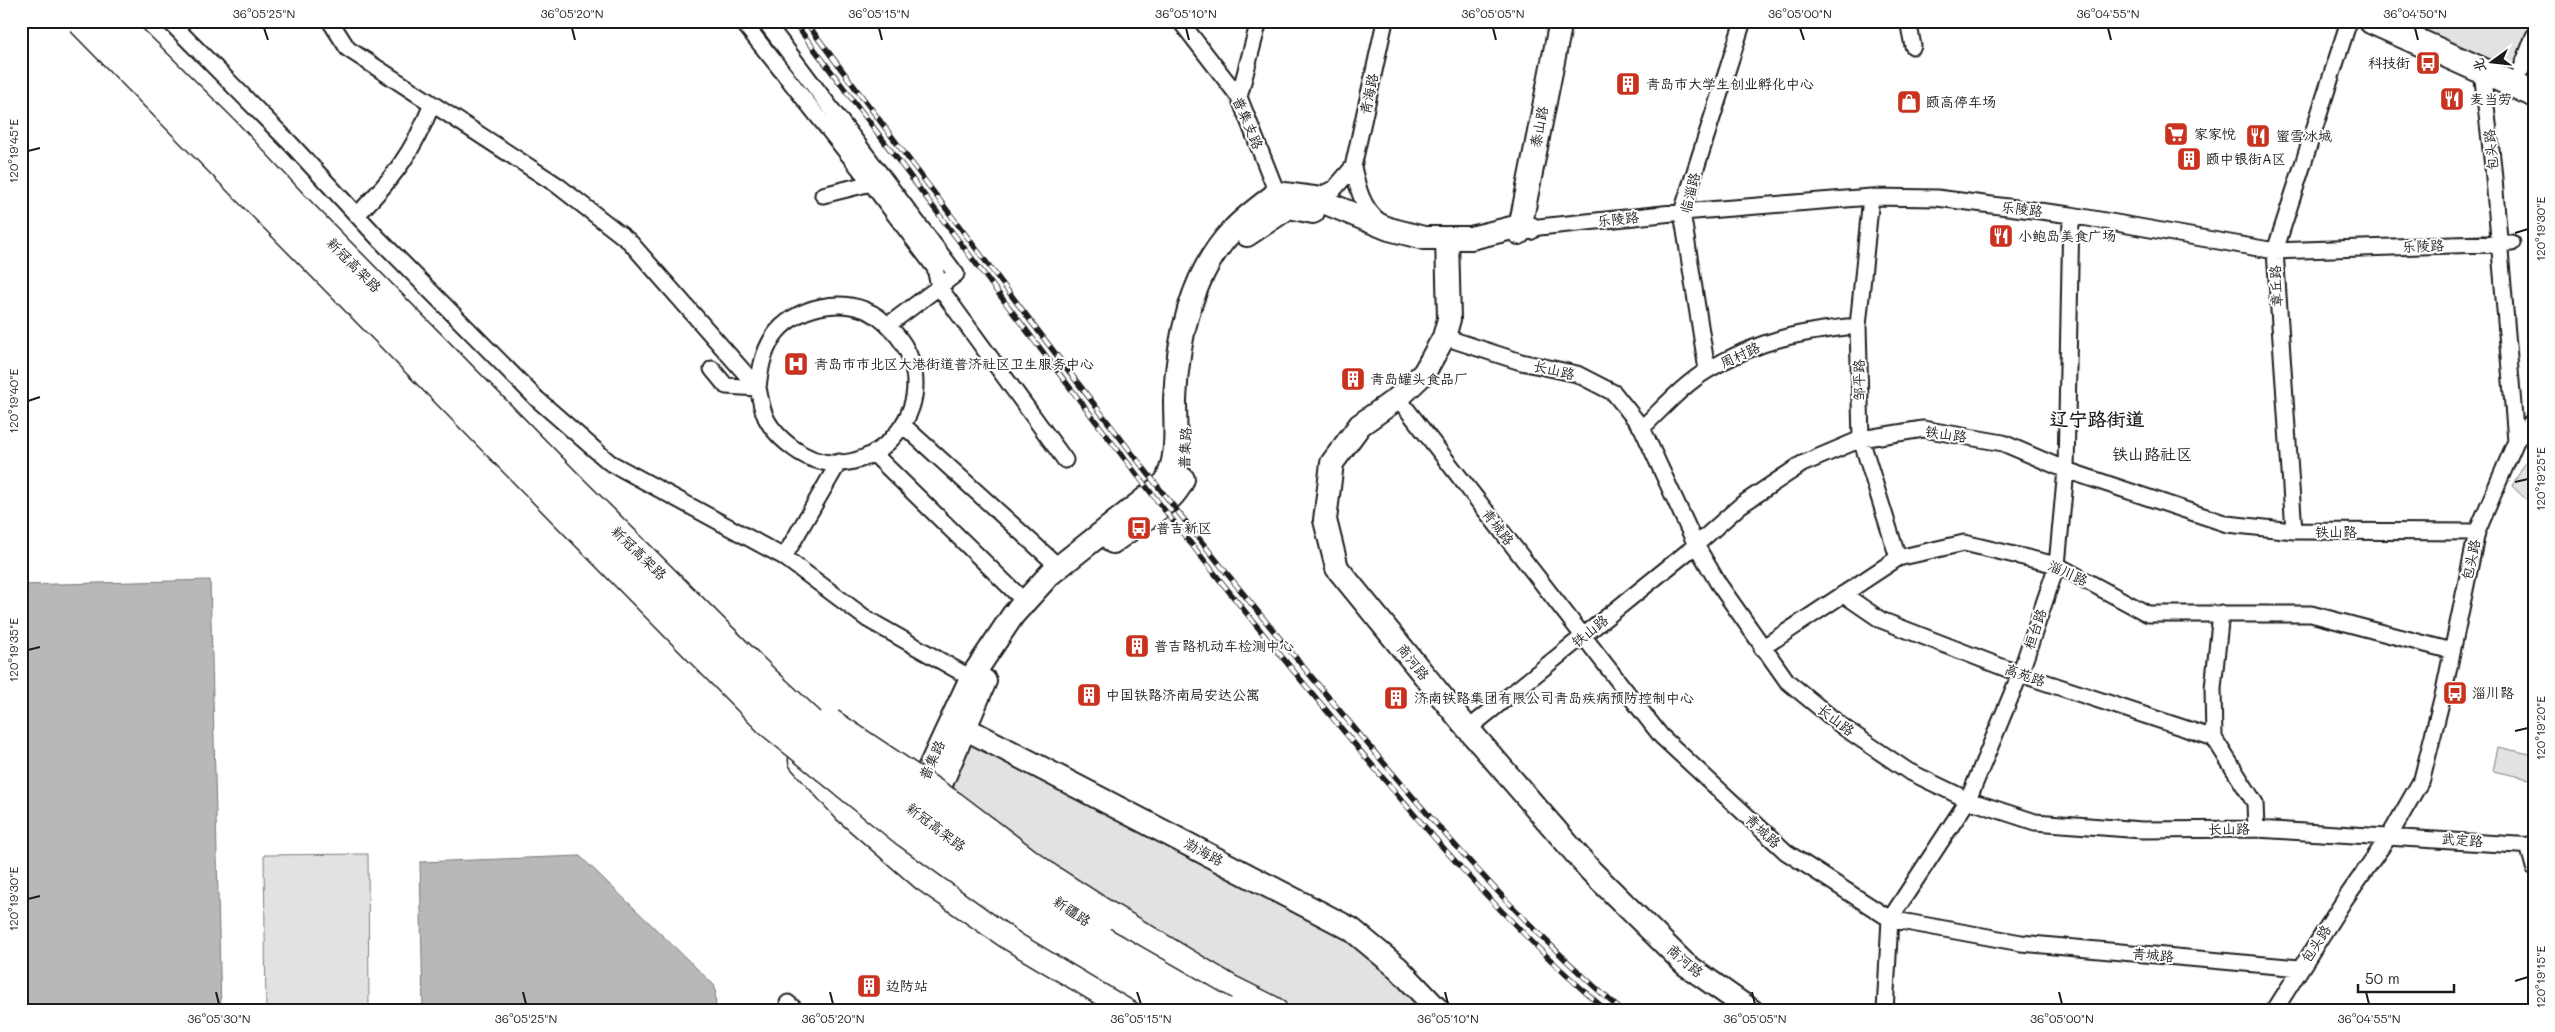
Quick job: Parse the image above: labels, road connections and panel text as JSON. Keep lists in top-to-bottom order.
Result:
{
  "streets": {
    "highway": ["新冠高架路"],
    "street": [
      "青海路",
      "普集支路",
      "泰山路",
      "包头路",
      "临淄路",
      "乐陵路",
      "章丘路",
      "周村路",
      "长山路",
      "邹平路",
      "铁山路",
      "普集路",
      "青城路",
      "淄川路",
      "桓台路",
      "商河路",
      "高苑路",
      "武定路",
      "渤海路",
      "新疆路"
    ]
  },
  "crossings": [
    ["青海路", "乐陵路"],
    ["普集支路", "乐陵路"],
    ["普集支路", "普集路"],
    ["泰山路", "乐陵路"],
    ["包头路", "乐陵路"],
    ["包头路", "长山路"],
    ["包头路", "铁山路"],
    ["包头路", "青城路"],
    ["包头路", "淄川路"],
    ["包头路", "武定路"],
    ["临淄路", "乐陵路"],
    ["临淄路", "周村路"],
    ["乐陵路", "章丘路"],
    ["乐陵路", "邹平路"],
    ["乐陵路", "普集路"],
    ["乐陵路", "桓台路"],
    ["乐陵路", "商河路"],
    ["章丘路", "铁山路"],
    ["周村路", "长山路"],
    ["周村路", "邹平路"],
    ["长山路", "铁山路"],
    ["长山路", "淄川路"],
    ["长山路", "桓台路"],
    ["长山路", "商河路"],
    ["长山路", "武定路"],
    ["邹平路", "铁山路"],
    ["邹平路", "淄川路"],
    ["铁山路", "青城路"],
    ["铁山路", "桓台路"],
    ["铁山路", "商河路"],
    ["普集路", "渤海路"],
    ["普集路", "新疆路"],
    ["青城路", "桓台路"],
    ["青城路", "商河路"],
    ["淄川路", "桓台路"],
    ["淄川路", "高苑路"],
    ["桓台路", "高苑路"]
  ],
  "districts": ["辽宁路街道", "铁山路社区"],
  "places": {
    "bus stop": ["科技街", "普吉新区", "淄川路"],
    "building": [
      "青岛市大学生创业孵化中心",
      "颐中银街A区",
      "青岛罐头食品厂",
      "普吉路机动车检测中心",
      "中国铁路济南局安达公寓",
      "济南铁路集团有限公司青岛疾病预防控制中心",
      "边防站"
    ],
    "restaurant": ["麦当劳", "蜜雪冰城", "小鲍岛美食广场"],
    "shop": ["颐高停车场"],
    "supermarket": ["家家悦"],
    "hospital": ["青岛市市北区大港街道普济社区卫生服务中心"]
  },
  "scale_bar": "50 m",
  "north": "left",
  "coordinates": [
    "36°05'25\"N",
    "36°05'20\"N",
    "36°05'15\"N",
    "36°05'10\"N",
    "36°05'05\"N",
    "36°05'00\"N",
    "36°04'55\"N",
    "36°04'50\"N",
    "120°19'45\"E",
    "120°19'30\"E",
    "120°19'40\"E",
    "120°19'25\"E",
    "120°19'35\"E",
    "120°19'20\"E",
    "120°19'15\"E",
    "36°05'30\"N"
  ]
}
